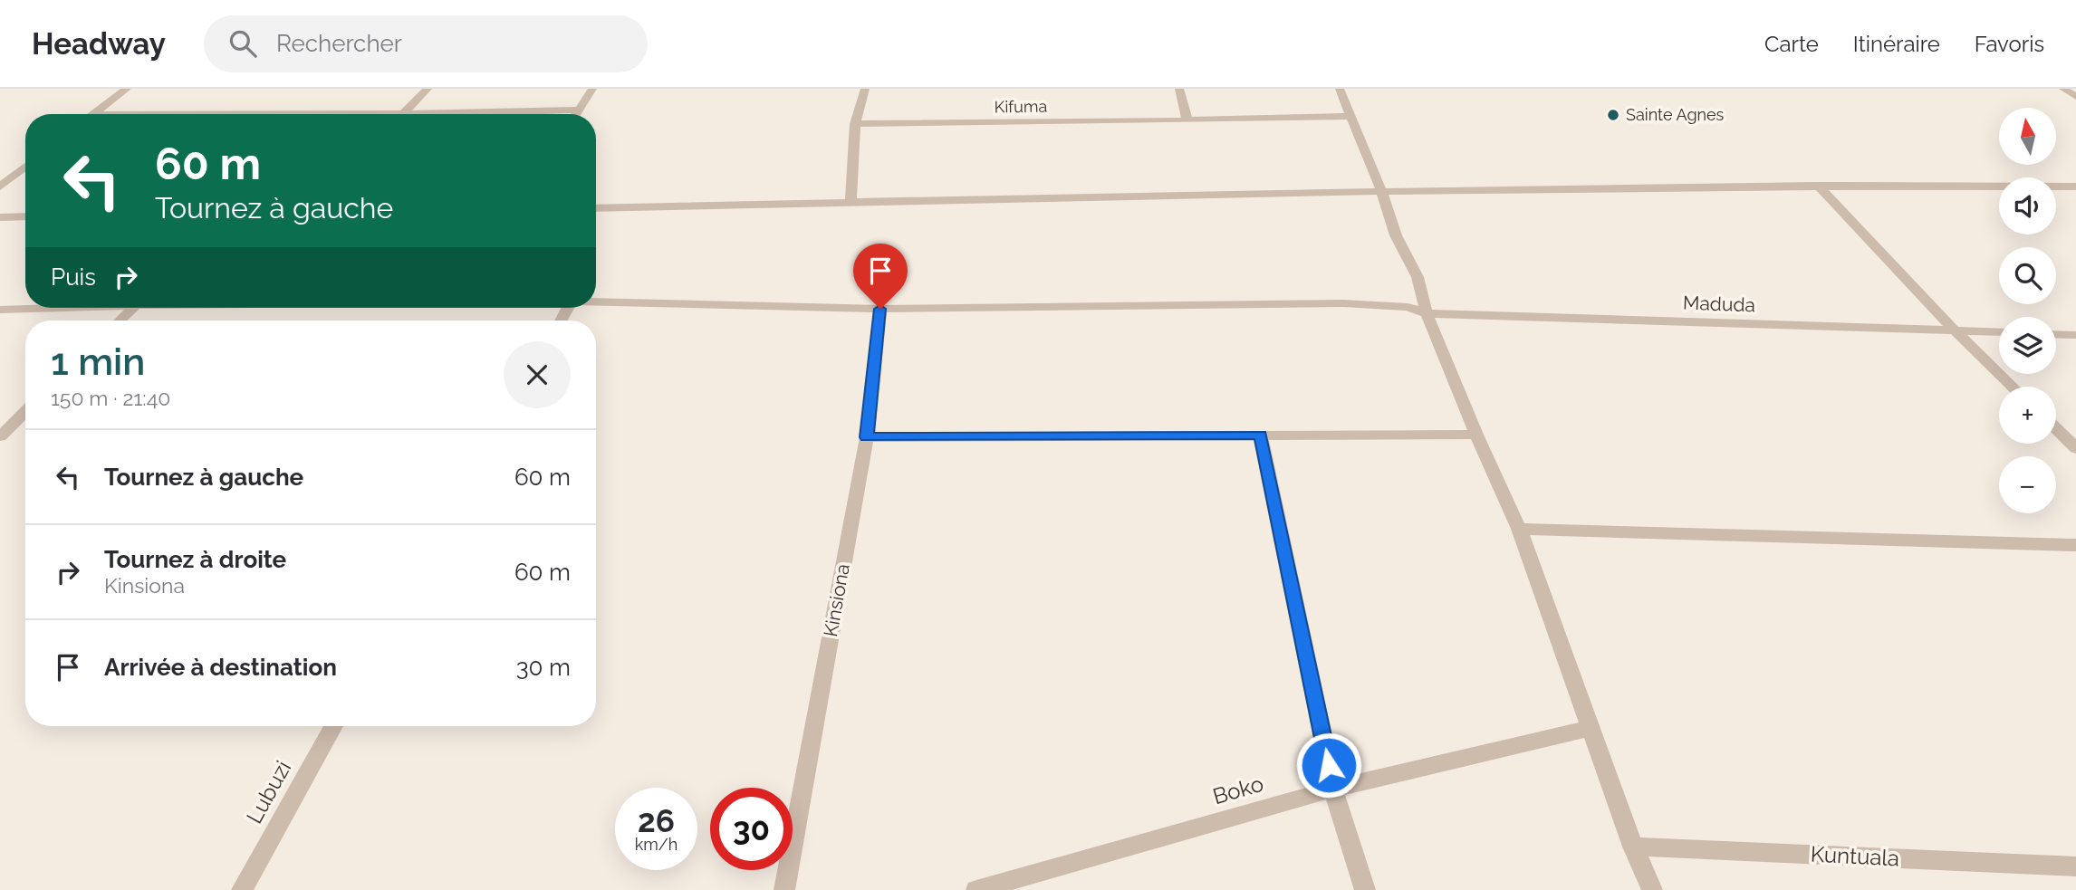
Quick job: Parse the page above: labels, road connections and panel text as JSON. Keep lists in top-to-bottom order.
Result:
{
  "streets": {
    "street": [
      "Kifuma",
      "Maduda",
      "Kinsiona",
      "Boko",
      "Lubuzi",
      "Kuntuala"
    ]
  },
  "crossings": [
    ["Maduda", "Kinsiona"]
  ],
  "places": ["Sainte Agnes"],
  "north": "top",
  "page": {
    "header": "Headway",
    "search": "Rechercher",
    "nav": ["Carte", "Itinéraire", "Favoris"],
    "map_buttons": ["+", "−"],
    "turn": ["60 m", "Tournez à gauche"],
    "then": "Puis",
    "heading": ["1 min", "150 m · 21:40"],
    "list": [
      {
        "name": "Tournez à gauche",
        "value": "60 m"
      },
      {
        "name": "Tournez à droite",
        "note": "Kinsiona",
        "value": "60 m"
      },
      {
        "name": "Arrivée à destination",
        "value": "30 m"
      }
    ],
    "speed": "26 km/h",
    "limit": "30"
  }
}
